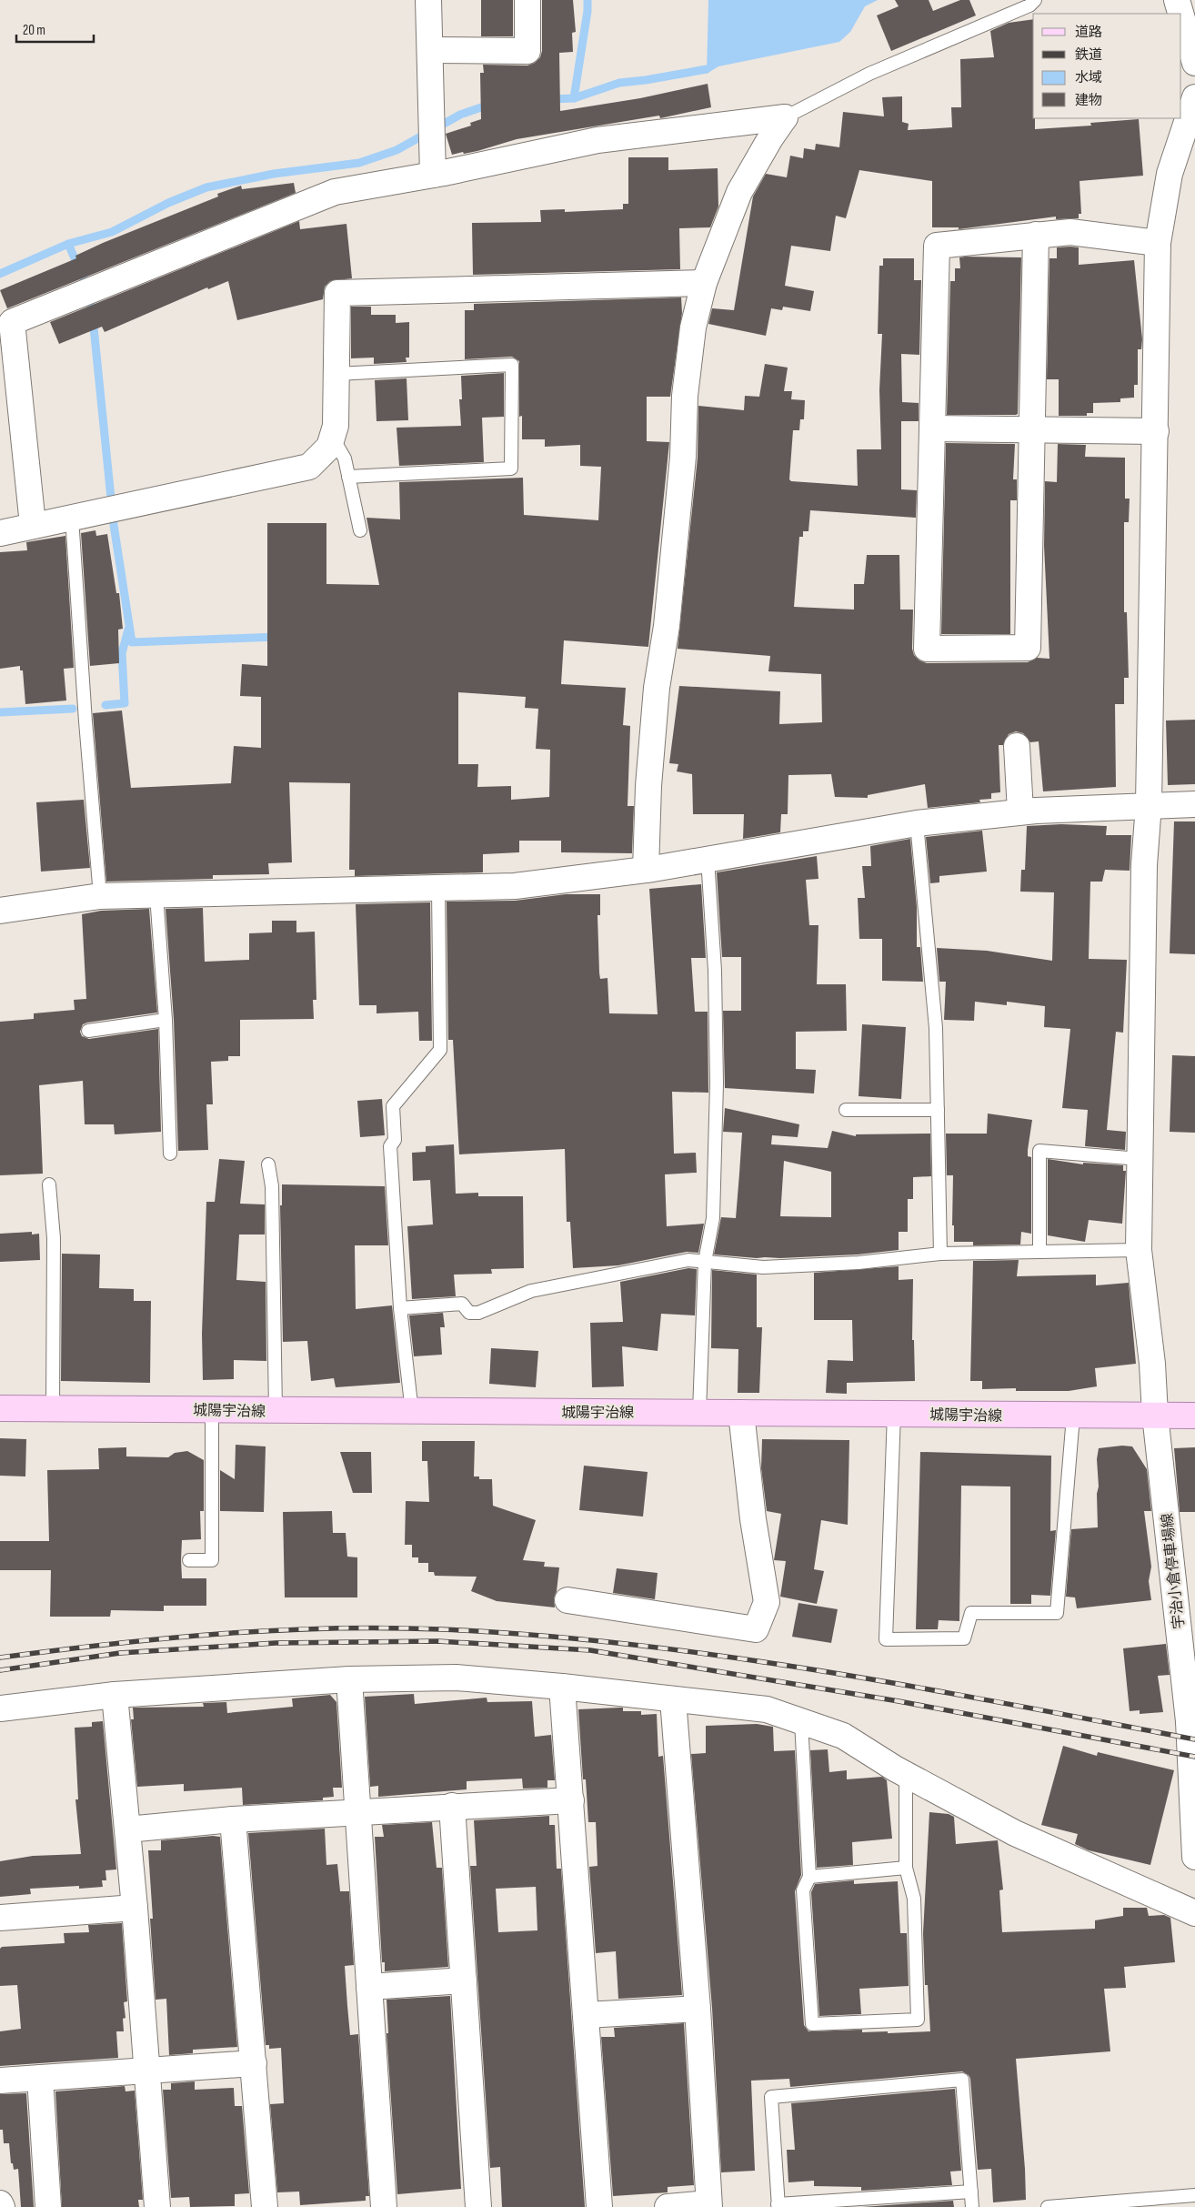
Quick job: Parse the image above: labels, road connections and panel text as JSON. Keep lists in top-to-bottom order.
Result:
{
  "streets": {
    "main road": ["城陽宇治線"],
    "street": ["宇治小倉停車場線"]
  },
  "crossings": [
    ["城陽宇治線", "宇治小倉停車場線"]
  ],
  "legend": [
    "道路",
    "鉄道",
    "水域",
    "建物"
  ],
  "scale_bar": "20 m"
}
